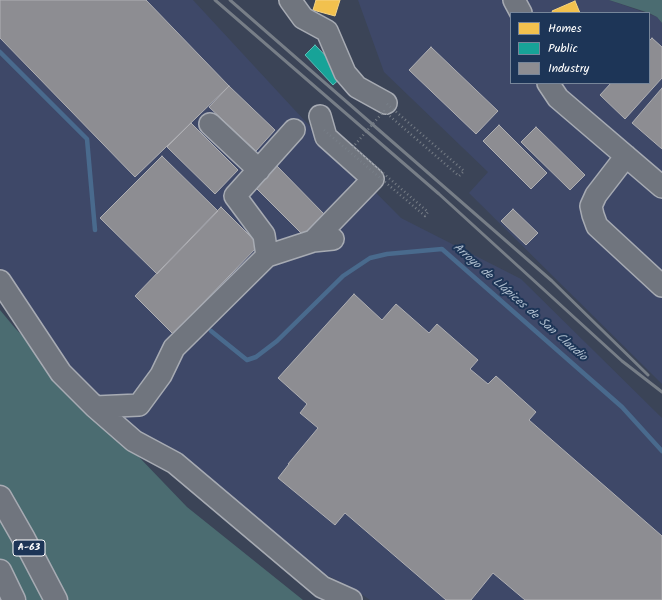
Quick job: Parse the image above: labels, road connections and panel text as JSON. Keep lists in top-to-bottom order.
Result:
{
  "streets": {
    "highway": ["A-63"]
  },
  "water": ["Arroyo de Llápices de San Claudio"],
  "legend": ["Homes", "Public", "Industry"]
}
